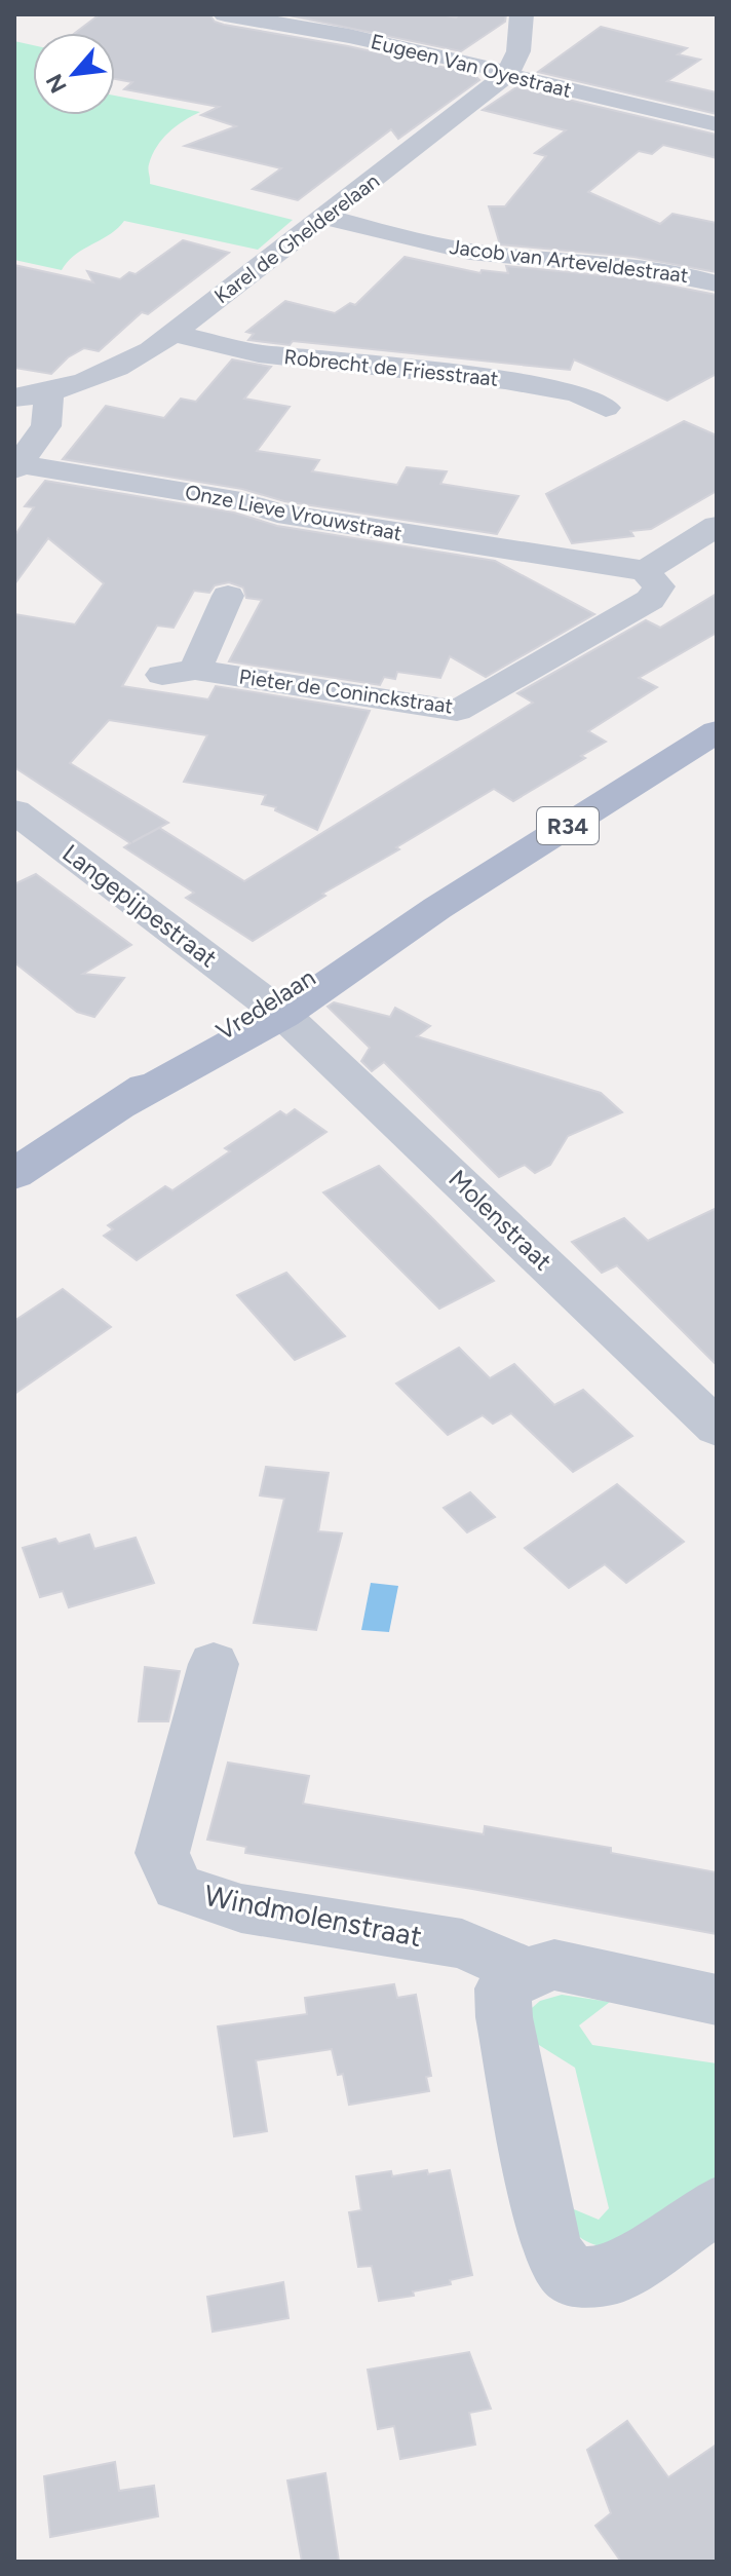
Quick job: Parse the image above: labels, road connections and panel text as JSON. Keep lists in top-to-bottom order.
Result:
{
  "streets": {
    "main road": ["R34", "Vredelaan"],
    "street": [
      "Eugeen Van Oyestraat",
      "Karel de Ghelderelaan",
      "Jacob van Arteveldestraat",
      "Robrecht de Friesstraat",
      "Onze Lieve Vrouwstraat",
      "Pieter de Coninckstraat",
      "Langepijpestraat",
      "Molenstraat",
      "Windmolenstraat"
    ]
  },
  "crossings": [
    ["Eugeen Van Oyestraat", "Karel de Ghelderelaan"],
    ["Karel de Ghelderelaan", "Jacob van Arteveldestraat"],
    ["Karel de Ghelderelaan", "Robrecht de Friesstraat"],
    ["Karel de Ghelderelaan", "Onze Lieve Vrouwstraat"],
    ["Onze Lieve Vrouwstraat", "Pieter de Coninckstraat"],
    ["Langepijpestraat", "Vredelaan"],
    ["Langepijpestraat", "Molenstraat"],
    ["Vredelaan", "Molenstraat"]
  ],
  "north": "bottom left"
}
